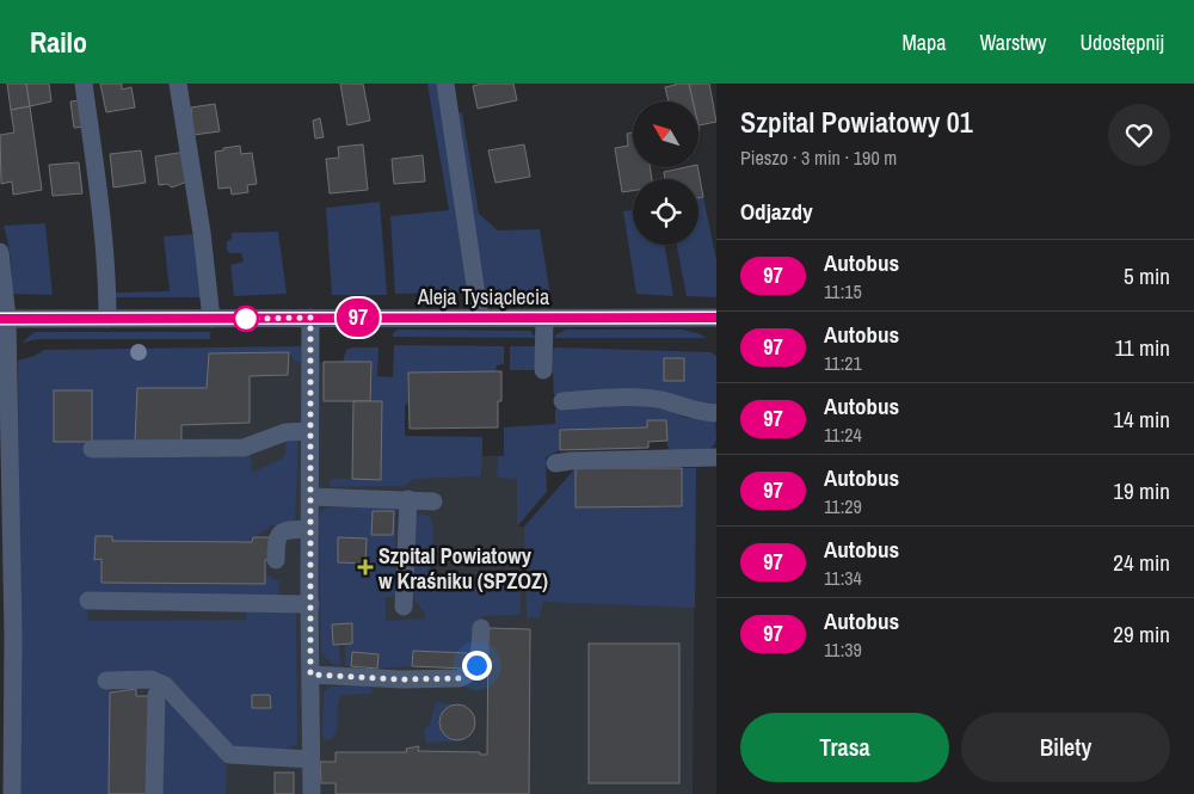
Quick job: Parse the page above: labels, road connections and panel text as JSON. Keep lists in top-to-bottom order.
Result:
{
  "streets": {
    "street": ["Aleja Tysiąclecia"]
  },
  "places": {
    "health": ["Szpital Powiatowy w Kraśniku (SPZOZ)"]
  },
  "lines": ["bus line 97"],
  "north": "top left",
  "page": {
    "header": "Railo",
    "nav": ["Mapa", "Warstwy", "Udostępnij"],
    "on_map": "97",
    "heading": [
      ["Szpital Powiatowy 01", "Pieszo · 3 min · 190 m"],
      "Odjazdy"
    ],
    "list": [
      {
        "mark": "97",
        "name": "Autobus",
        "note": "11:15",
        "value": "5 min"
      },
      {
        "mark": "97",
        "name": "Autobus",
        "note": "11:21",
        "value": "11 min"
      },
      {
        "mark": "97",
        "name": "Autobus",
        "note": "11:24",
        "value": "14 min"
      },
      {
        "mark": "97",
        "name": "Autobus",
        "note": "11:29",
        "value": "19 min"
      },
      {
        "mark": "97",
        "name": "Autobus",
        "note": "11:34",
        "value": "24 min"
      },
      {
        "mark": "97",
        "name": "Autobus",
        "note": "11:39",
        "value": "29 min"
      }
    ],
    "buttons": ["Trasa", "Bilety"]
  }
}
